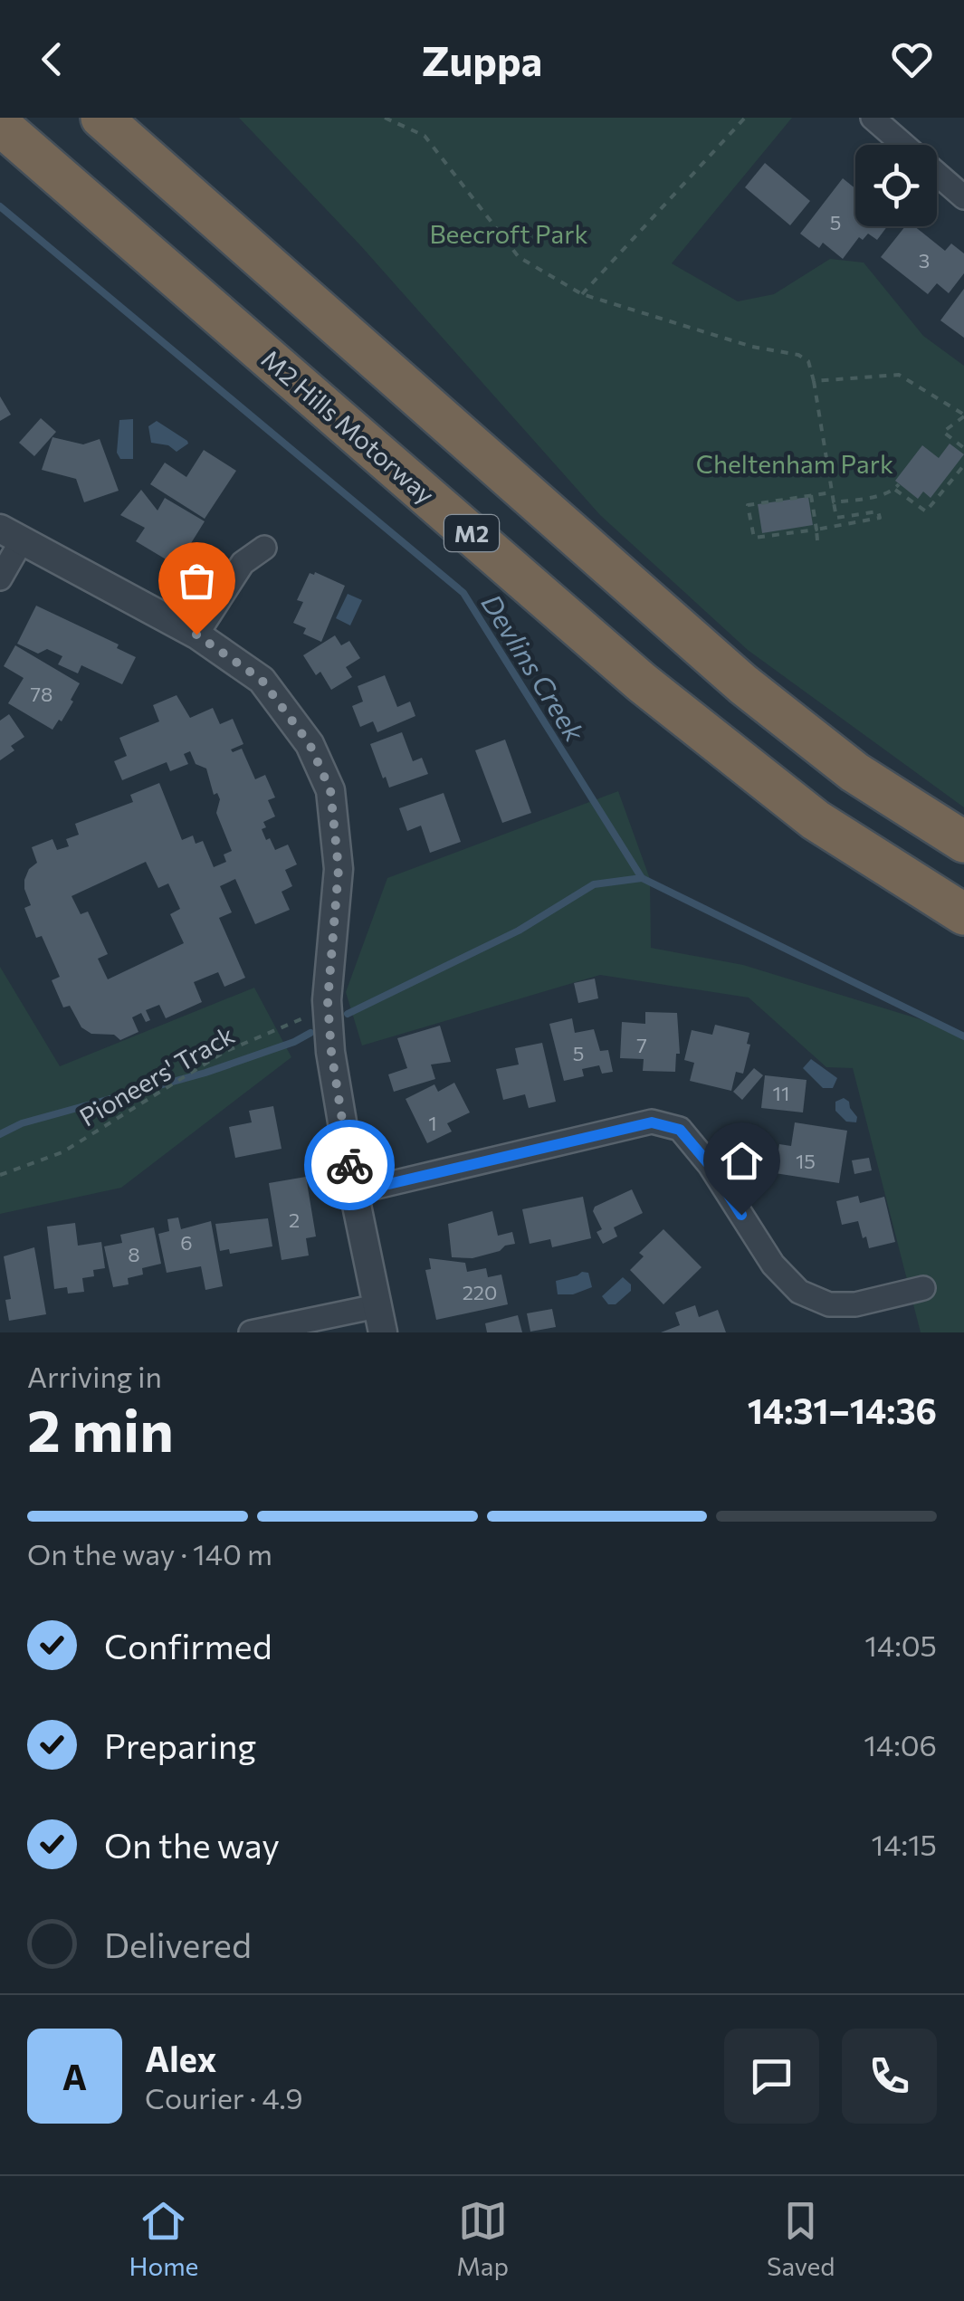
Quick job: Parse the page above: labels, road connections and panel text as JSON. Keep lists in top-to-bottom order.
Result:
{
  "streets": {
    "highway": ["M2 Hills Motorway", "M2"],
    "path": ["Pioneers' Track"]
  },
  "water": ["Devlins Creek"],
  "parks": ["Beecroft Park", "Cheltenham Park"],
  "house_numbers": [
    "5",
    "3",
    "78",
    "7",
    "5",
    "11",
    "1",
    "15",
    "2",
    "6",
    "8",
    "220"
  ],
  "page": {
    "header": "Zuppa",
    "heading": ["2 min", "Arriving in", "14:31–14:36"],
    "panel": ["Alex", "Courier · 4.9"],
    "bar": "On the way · 140 m",
    "list": [
      ["Confirmed", "14:05"],
      ["Preparing", "14:06"],
      ["On the way", "14:15"],
      "Delivered"
    ],
    "round": "A",
    "tabs": ["Home", "Map", "Saved"]
  }
}
